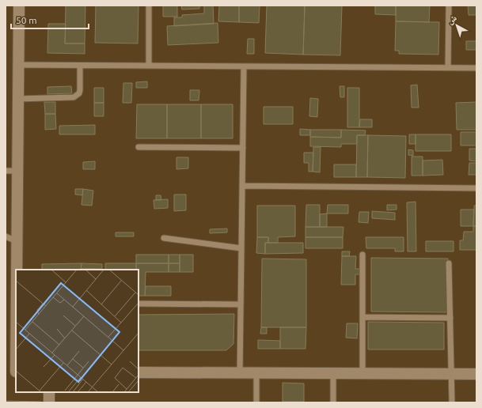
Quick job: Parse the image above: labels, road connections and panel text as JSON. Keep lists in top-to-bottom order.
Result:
{
  "scale_bar": "50 m",
  "north": "top left"
}
